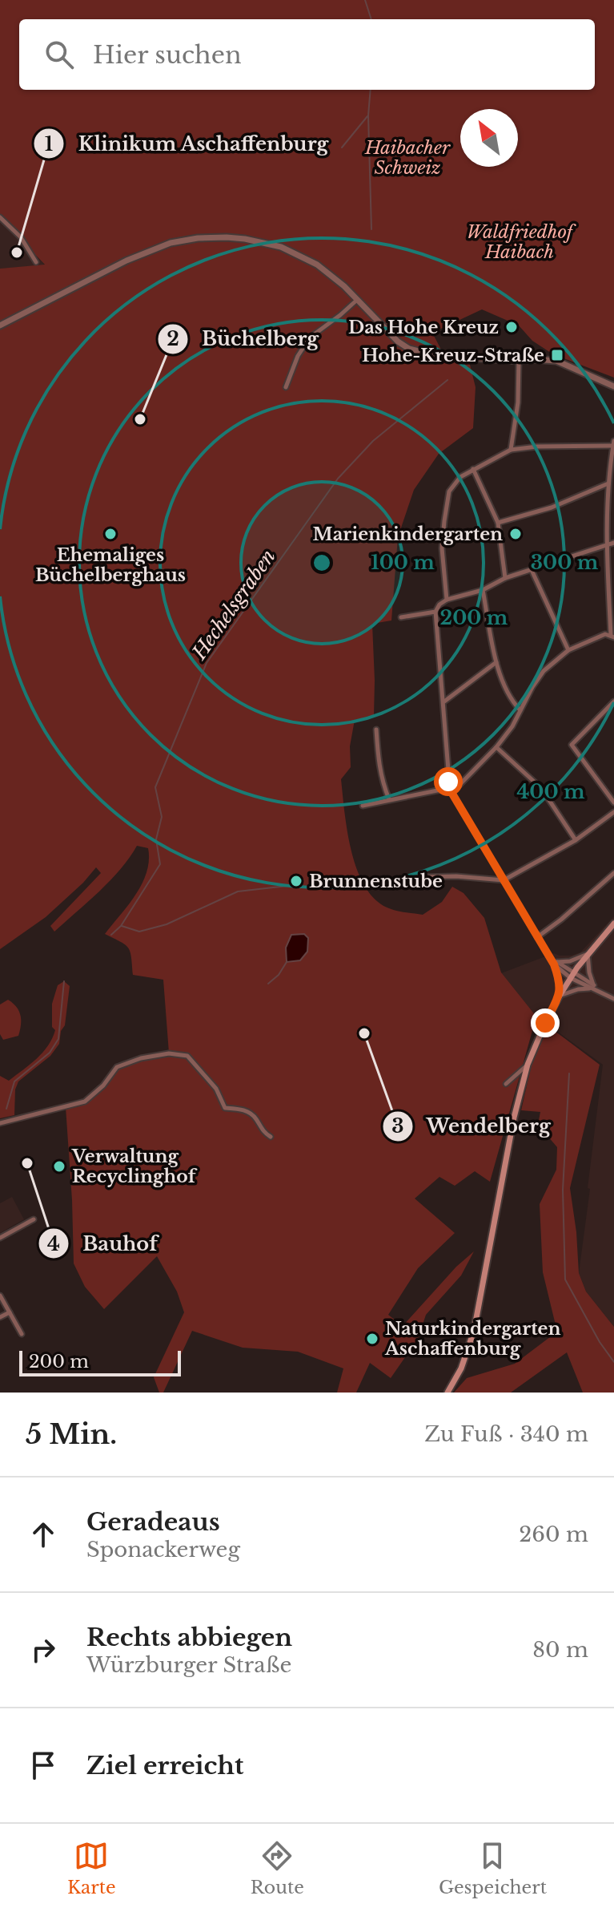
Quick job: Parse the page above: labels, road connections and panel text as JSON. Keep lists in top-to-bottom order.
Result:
{
  "water": ["Hechelsgraben"],
  "parks": ["Haibacher Schweiz", "Waldfriedhof Haibach"],
  "places": {
    "other": [
      "Klinikum Aschaffenburg",
      "Das Hohe Kreuz",
      "Büchelberg",
      "Ehemaliges Büchelberghaus",
      "Marienkindergarten",
      "Brunnenstube",
      "Wendelberg",
      "Bauhof",
      "Verwaltung Recyclinghof",
      "Naturkindergarten Aschaffenburg"
    ],
    "transit": ["Hohe-Kreuz-Straße"]
  },
  "scale_bar": "200 m",
  "north": "top left",
  "page": {
    "search": "Hier suchen",
    "scale": "200 m",
    "heading": ["5 Min.", "Zu Fuß · 340 m"],
    "list": [
      ["Geradeaus", "Sponackerweg", "260 m"],
      ["Rechts abbiegen", "Würzburger Straße", "80 m"],
      "Ziel erreicht"
    ],
    "nav": ["Karte", "Route", "Gespeichert"]
  },
  "rings": [
    "100 m",
    "300 m",
    "200 m",
    "400 m"
  ]
}
